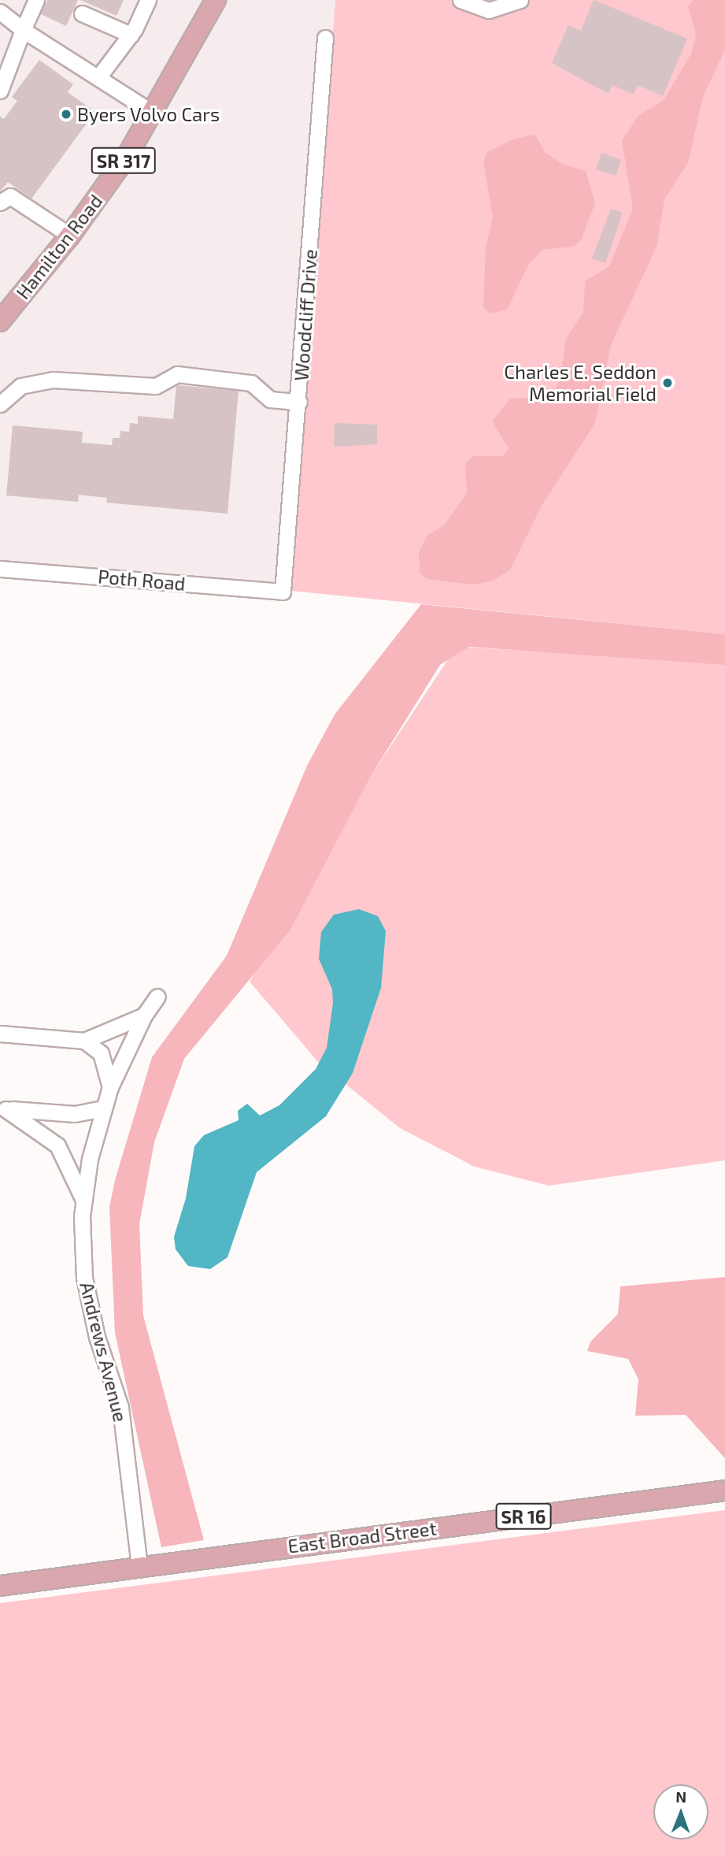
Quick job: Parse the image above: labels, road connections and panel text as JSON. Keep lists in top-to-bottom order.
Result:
{
  "streets": {
    "main road": [
      "SR 317",
      "Hamilton Road",
      "SR 16",
      "East Broad Street"
    ],
    "street": ["Woodcliff Drive", "Poth Road", "Andrews Avenue"]
  },
  "crossings": [
    ["Woodcliff Drive", "Poth Road"],
    ["Andrews Avenue", "East Broad Street"]
  ],
  "places": ["Byers Volvo Cars", "Charles E. Seddon Memorial Field"],
  "north": "top"
}
